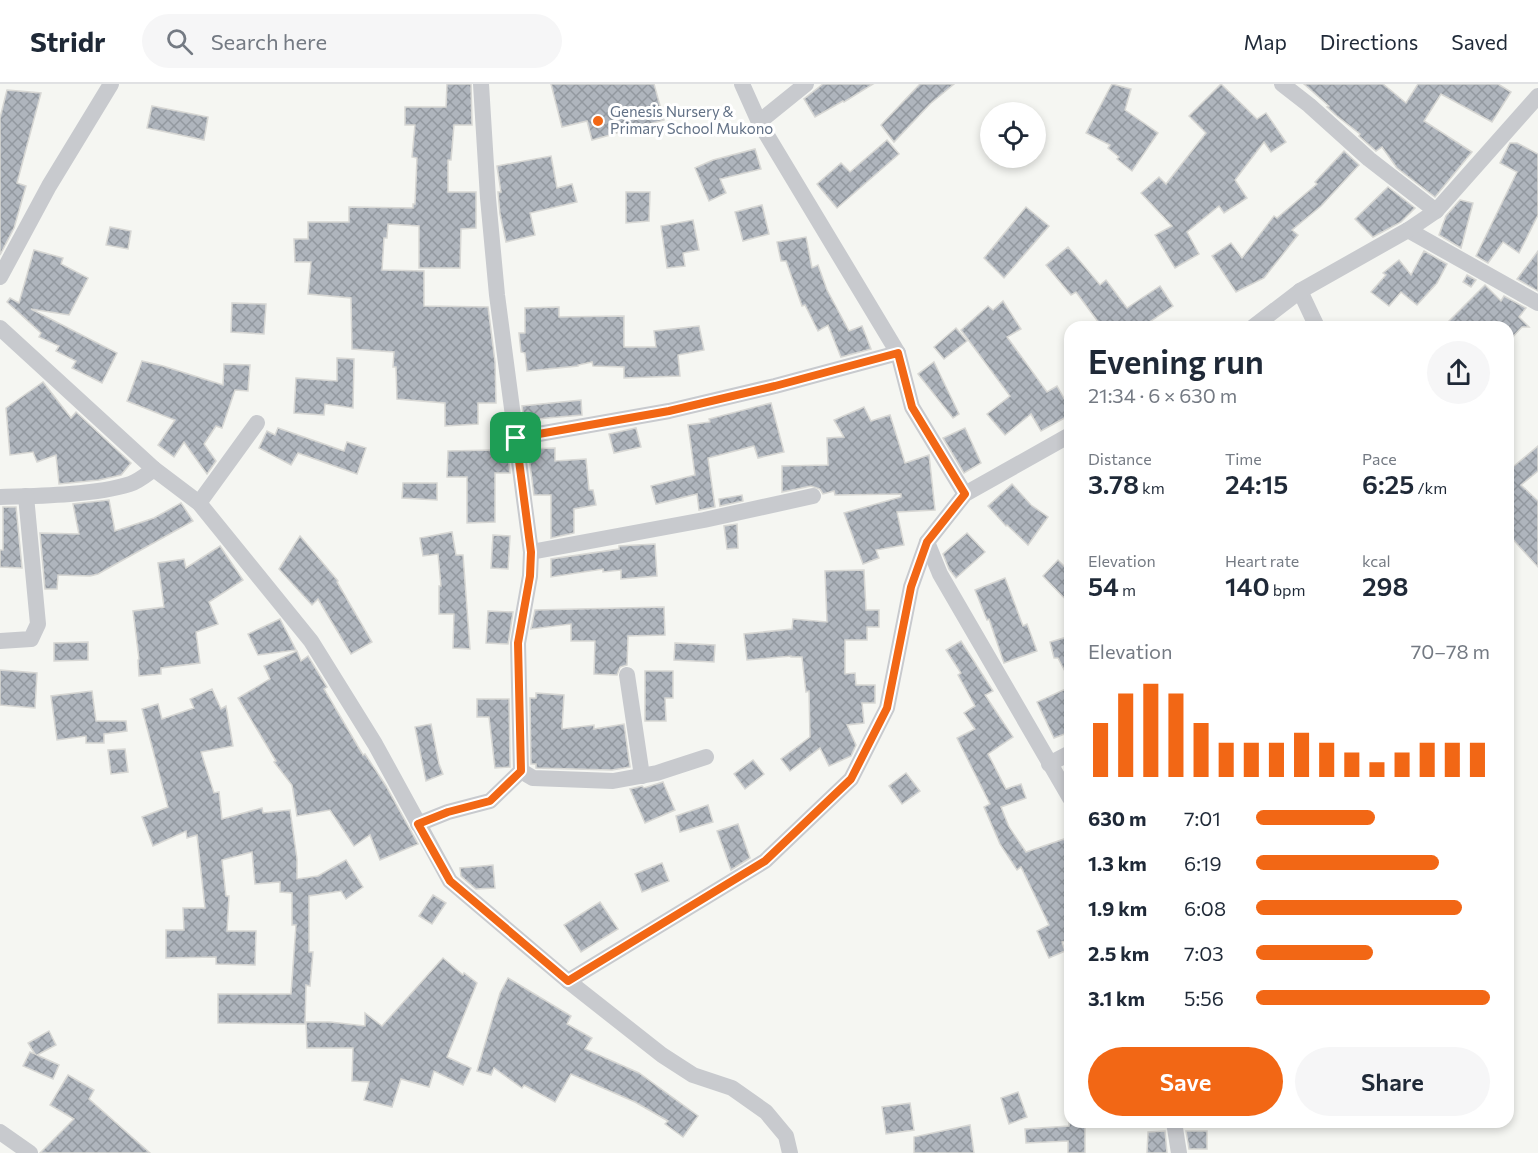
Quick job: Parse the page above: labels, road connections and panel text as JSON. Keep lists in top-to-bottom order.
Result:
{
  "places": ["Genesis Nursery & Primary School Mukono"],
  "page": {
    "header": "Stridr",
    "search": "Search here",
    "nav": ["Map", "Directions", "Saved"],
    "heading": ["Evening run", "21:34 · 6 × 630 m"],
    "stats": [
      ["Distance", "3.78 km"],
      ["Time", "24:15"],
      ["Pace", "6:25 /km"],
      ["Elevation", "54 m"],
      ["Heart rate", "140 bpm"],
      ["kcal", "298"]
    ],
    "chart": ["Elevation", "70–78 m"],
    "list": [
      {
        "name": "630 m",
        "note": "7:01"
      },
      {
        "name": "1.3 km",
        "note": "6:19"
      },
      {
        "name": "1.9 km",
        "note": "6:08"
      },
      {
        "name": "2.5 km",
        "note": "7:03"
      },
      {
        "name": "3.1 km",
        "note": "5:56"
      }
    ],
    "buttons": ["Save", "Share"]
  }
}
